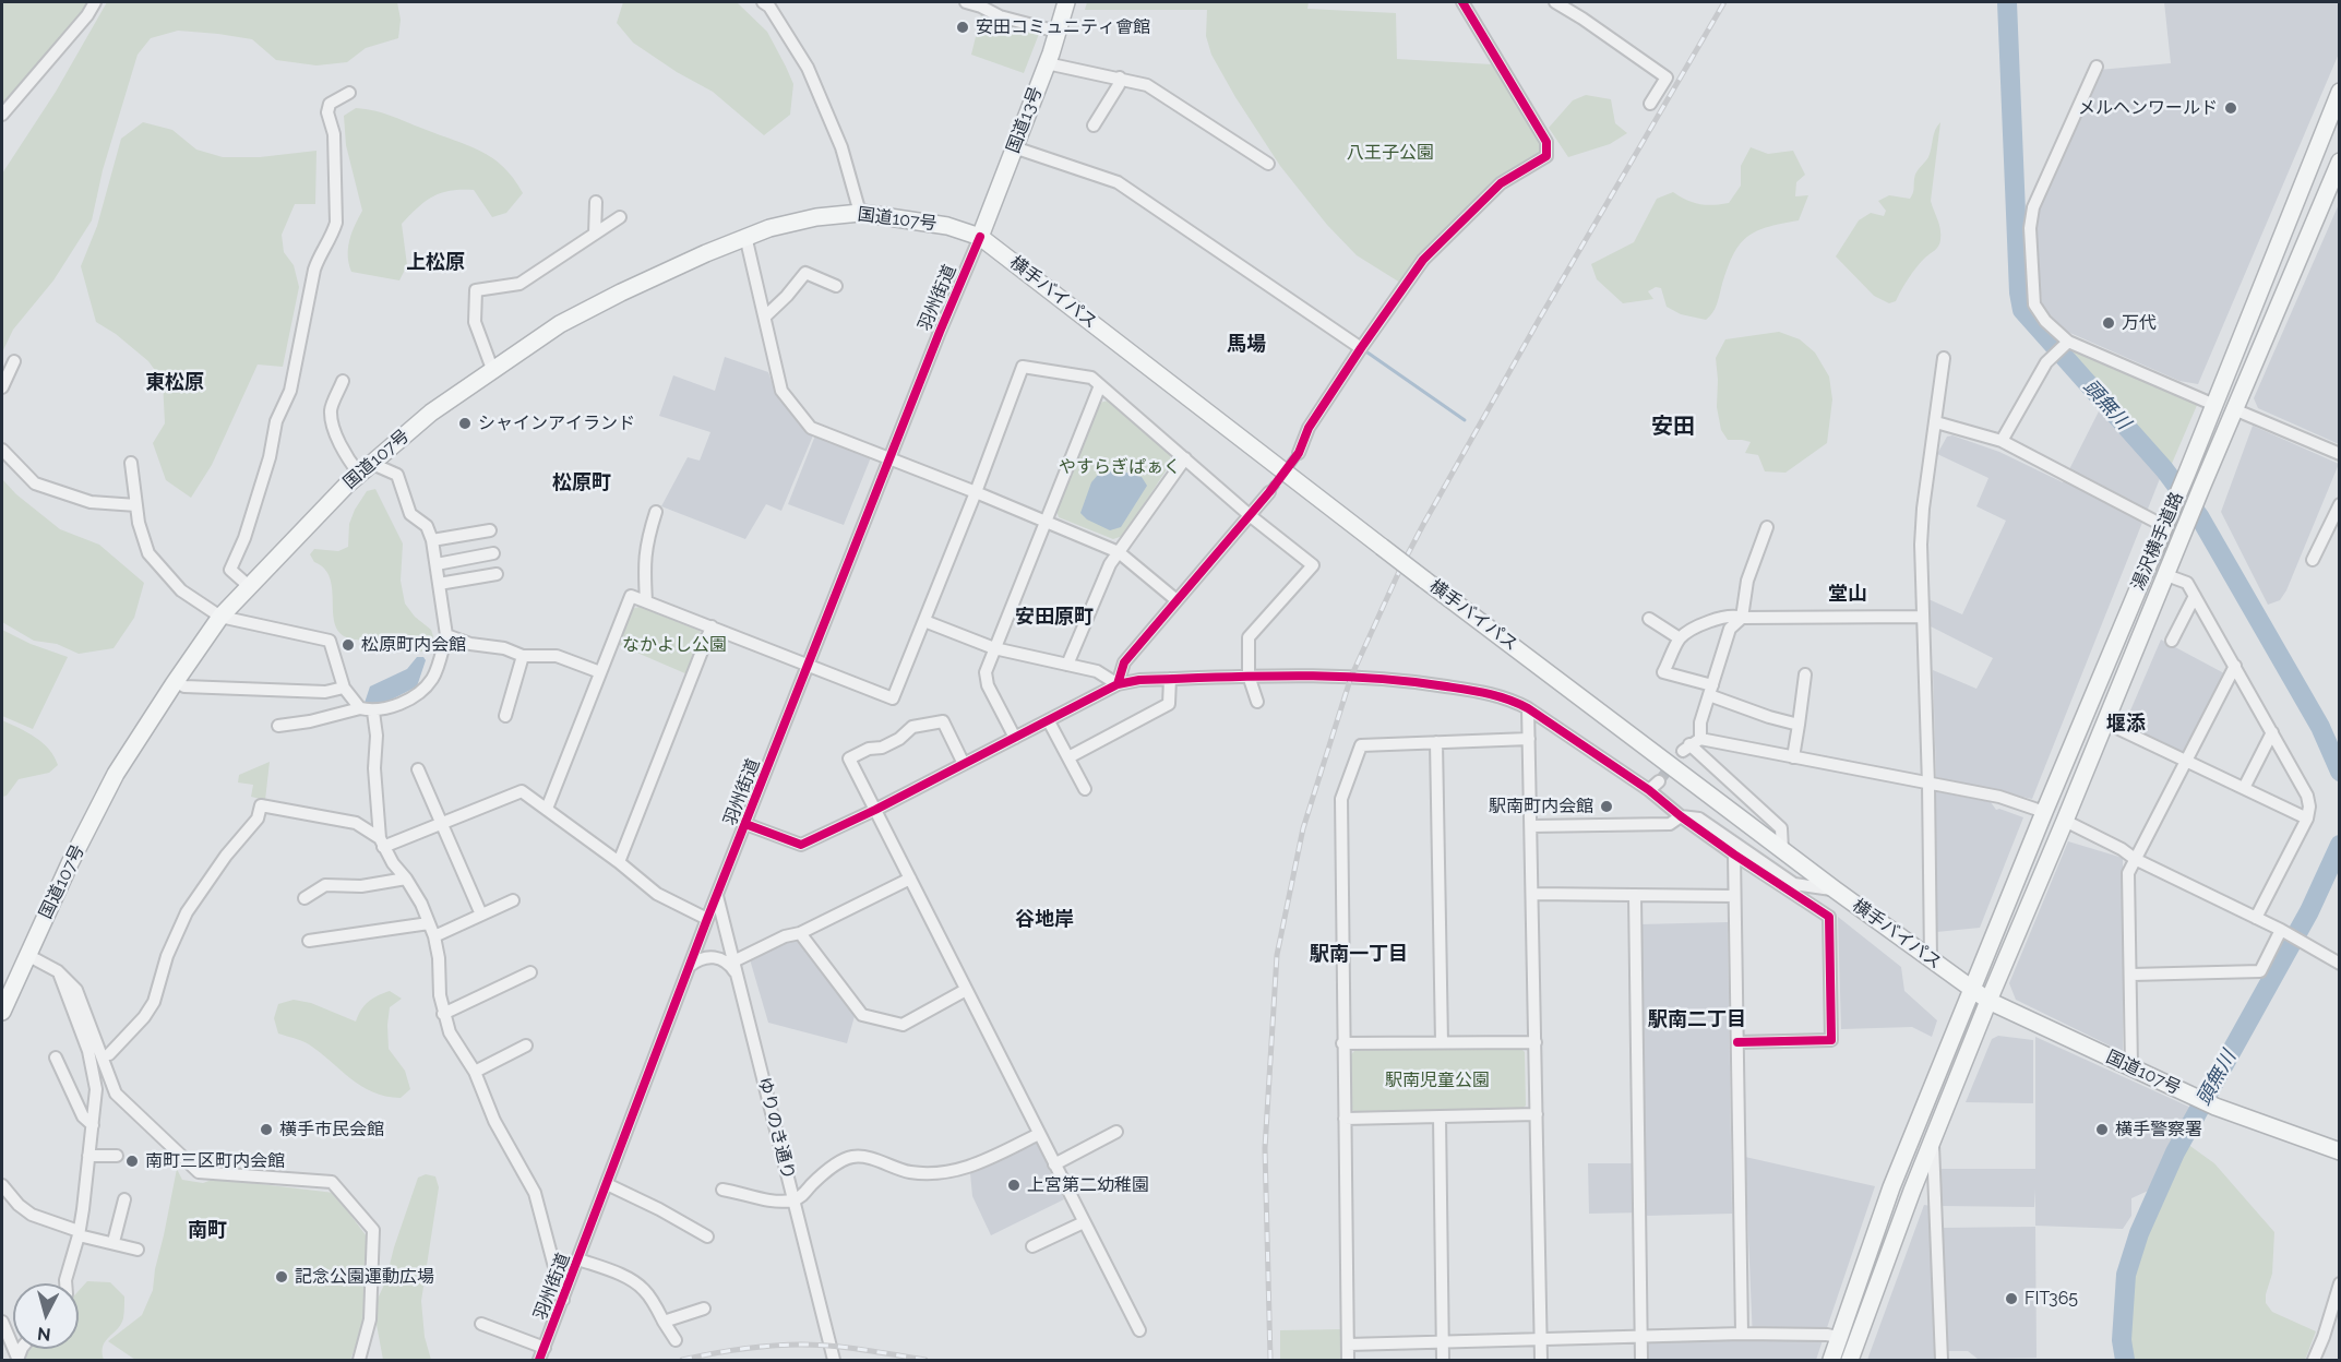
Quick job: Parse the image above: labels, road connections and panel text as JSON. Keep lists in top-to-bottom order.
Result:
{
  "streets": {
    "highway": [
      "国道13号",
      "国道107号",
      "横手バイパス",
      "湯沢横手道路"
    ],
    "street": ["羽州街道", "ゆりのき通り"]
  },
  "crossings": [
    ["国道13号", "国道107号"],
    ["国道13号", "横手バイパス"],
    ["国道13号", "羽州街道"],
    ["国道107号", "横手バイパス"],
    ["国道107号", "羽州街道"],
    ["国道107号", "湯沢横手道路"],
    ["横手バイパス", "羽州街道"],
    ["横手バイパス", "湯沢横手道路"],
    ["羽州街道", "ゆりのき通り"]
  ],
  "districts": [
    "上松原",
    "馬場",
    "東松原",
    "安田",
    "松原町",
    "堂山",
    "安田原町",
    "堰添",
    "谷地岸",
    "駅南一丁目",
    "駅南二丁目",
    "南町"
  ],
  "water": ["頭無川"],
  "parks": [
    "八王子公園",
    "やすらぎぱぁく",
    "なかよし公園",
    "駅南児童公園"
  ],
  "places": [
    "安田コミュニティ會館",
    "メルヘンワールド",
    "万代",
    "シャインアイランド",
    "松原町内会館",
    "駅南町内会館",
    "横手市民会館",
    "横手警察署",
    "南町三区町内会館",
    "上宮第二幼稚園",
    "記念公園運動広場",
    "FIT365"
  ],
  "north": "bottom"
}
